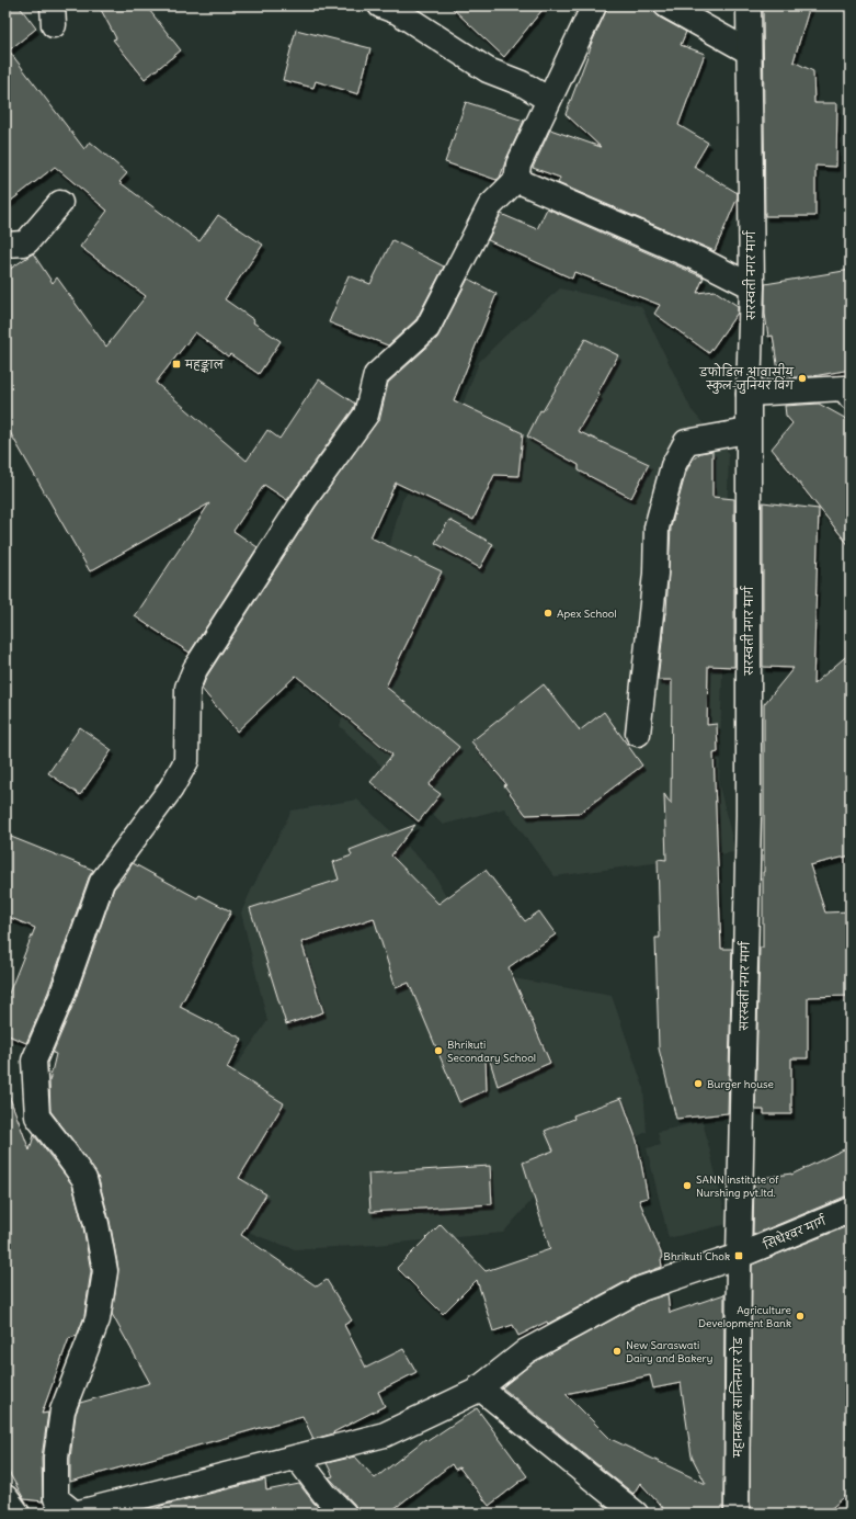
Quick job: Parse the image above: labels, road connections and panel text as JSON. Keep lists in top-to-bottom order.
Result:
{
  "streets": {
    "street": ["सरस्वती नगर मार्ग", "सिधेश्वर मार्ग", "महानकल सान्तिनगर रोड"]
  },
  "crossings": [
    ["सरस्वती नगर मार्ग", "सिधेश्वर मार्ग"],
    ["सरस्वती नगर मार्ग", "महानकल सान्तिनगर रोड"],
    ["सिधेश्वर मार्ग", "महानकल सान्तिनगर रोड"]
  ],
  "places": {
    "transit": ["महङ्काल", "Bhrikuti Chok"],
    "other": [
      "डफोडिल आवासीय स्कुल-जुनियर विंग",
      "Apex School",
      "Bhrikuti Secondary School",
      "Burger house",
      "SANN institute of Nurshing pvt.ltd.",
      "Agriculture Development Bank",
      "New Saraswati Dairy and Bakery"
    ]
  }
}
